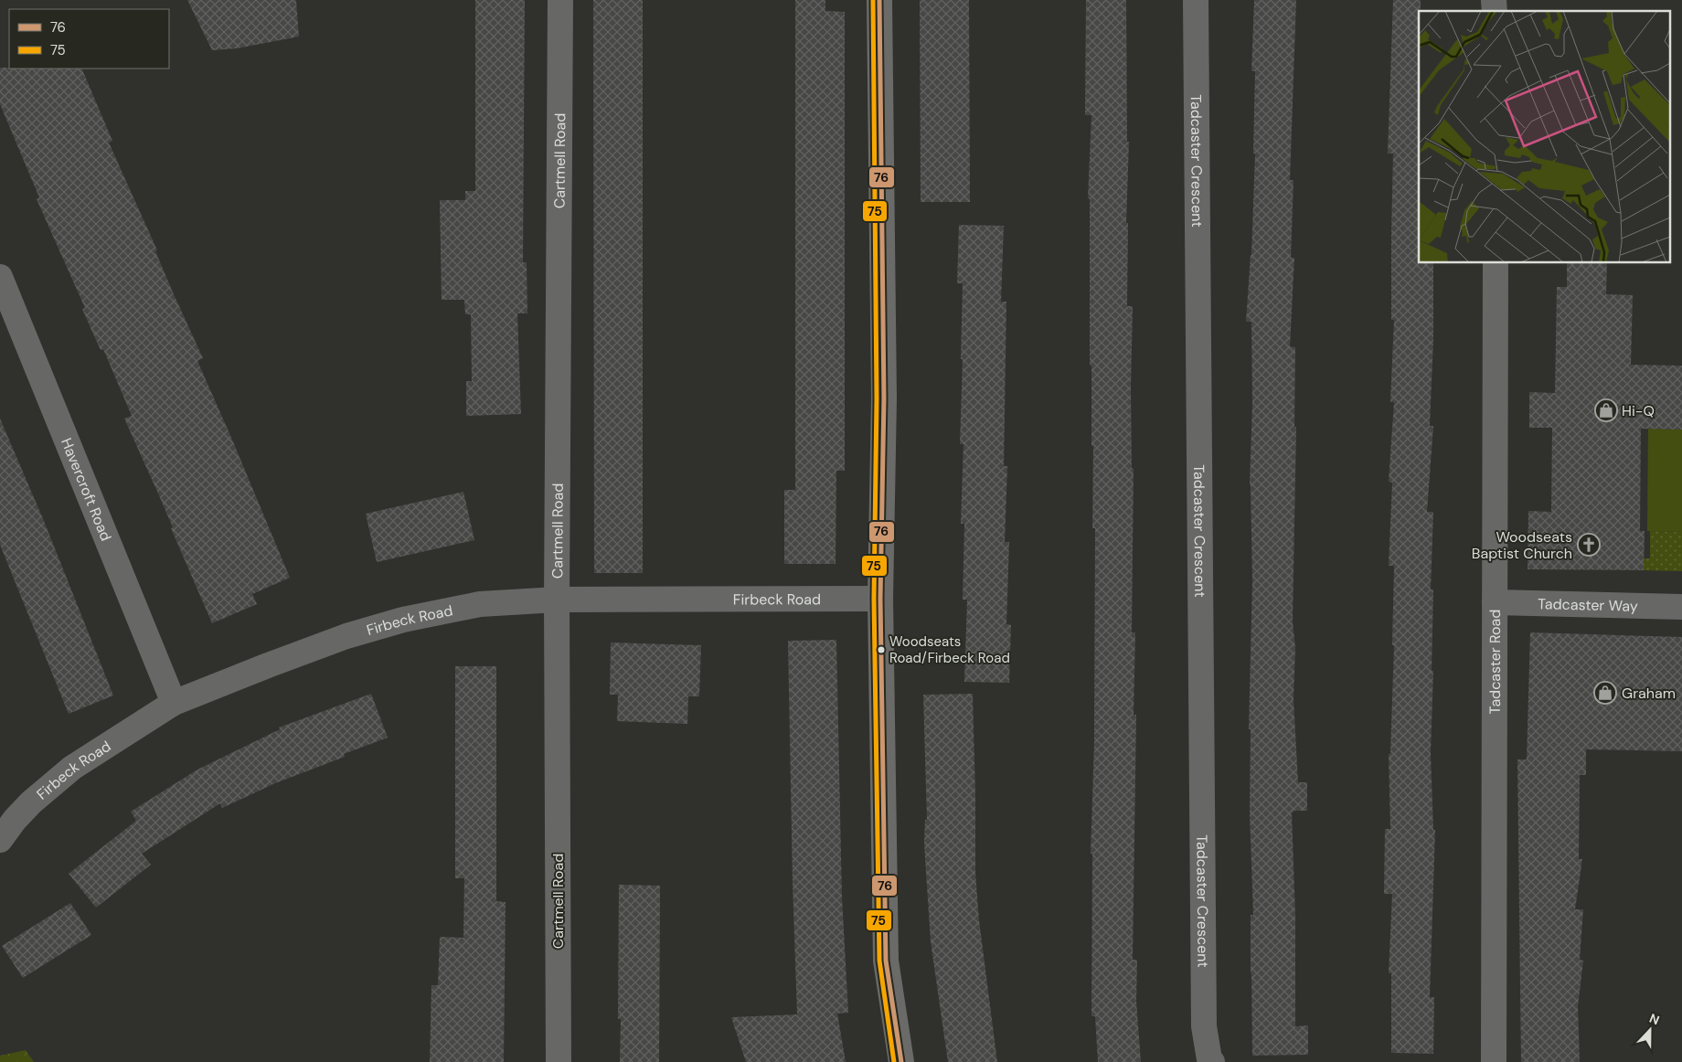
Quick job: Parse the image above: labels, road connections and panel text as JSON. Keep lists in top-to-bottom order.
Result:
{
  "streets": {
    "street": [
      "Cartmell Road",
      "Tadcaster Crescent",
      "Havercroft Road",
      "Firbeck Road",
      "Tadcaster Way",
      "Tadcaster Road"
    ]
  },
  "crossings": [
    ["Cartmell Road", "Firbeck Road"],
    ["Havercroft Road", "Firbeck Road"],
    ["Tadcaster Way", "Tadcaster Road"]
  ],
  "places": {
    "shop": ["Hi-Q", "Graham"],
    "church": ["Woodseats Baptist Church"],
    "other": ["Woodseats Road/Firbeck Road"]
  },
  "lines": ["transit line 76", "transit line 75"],
  "legend": ["76", "75"],
  "north": "top"
}
